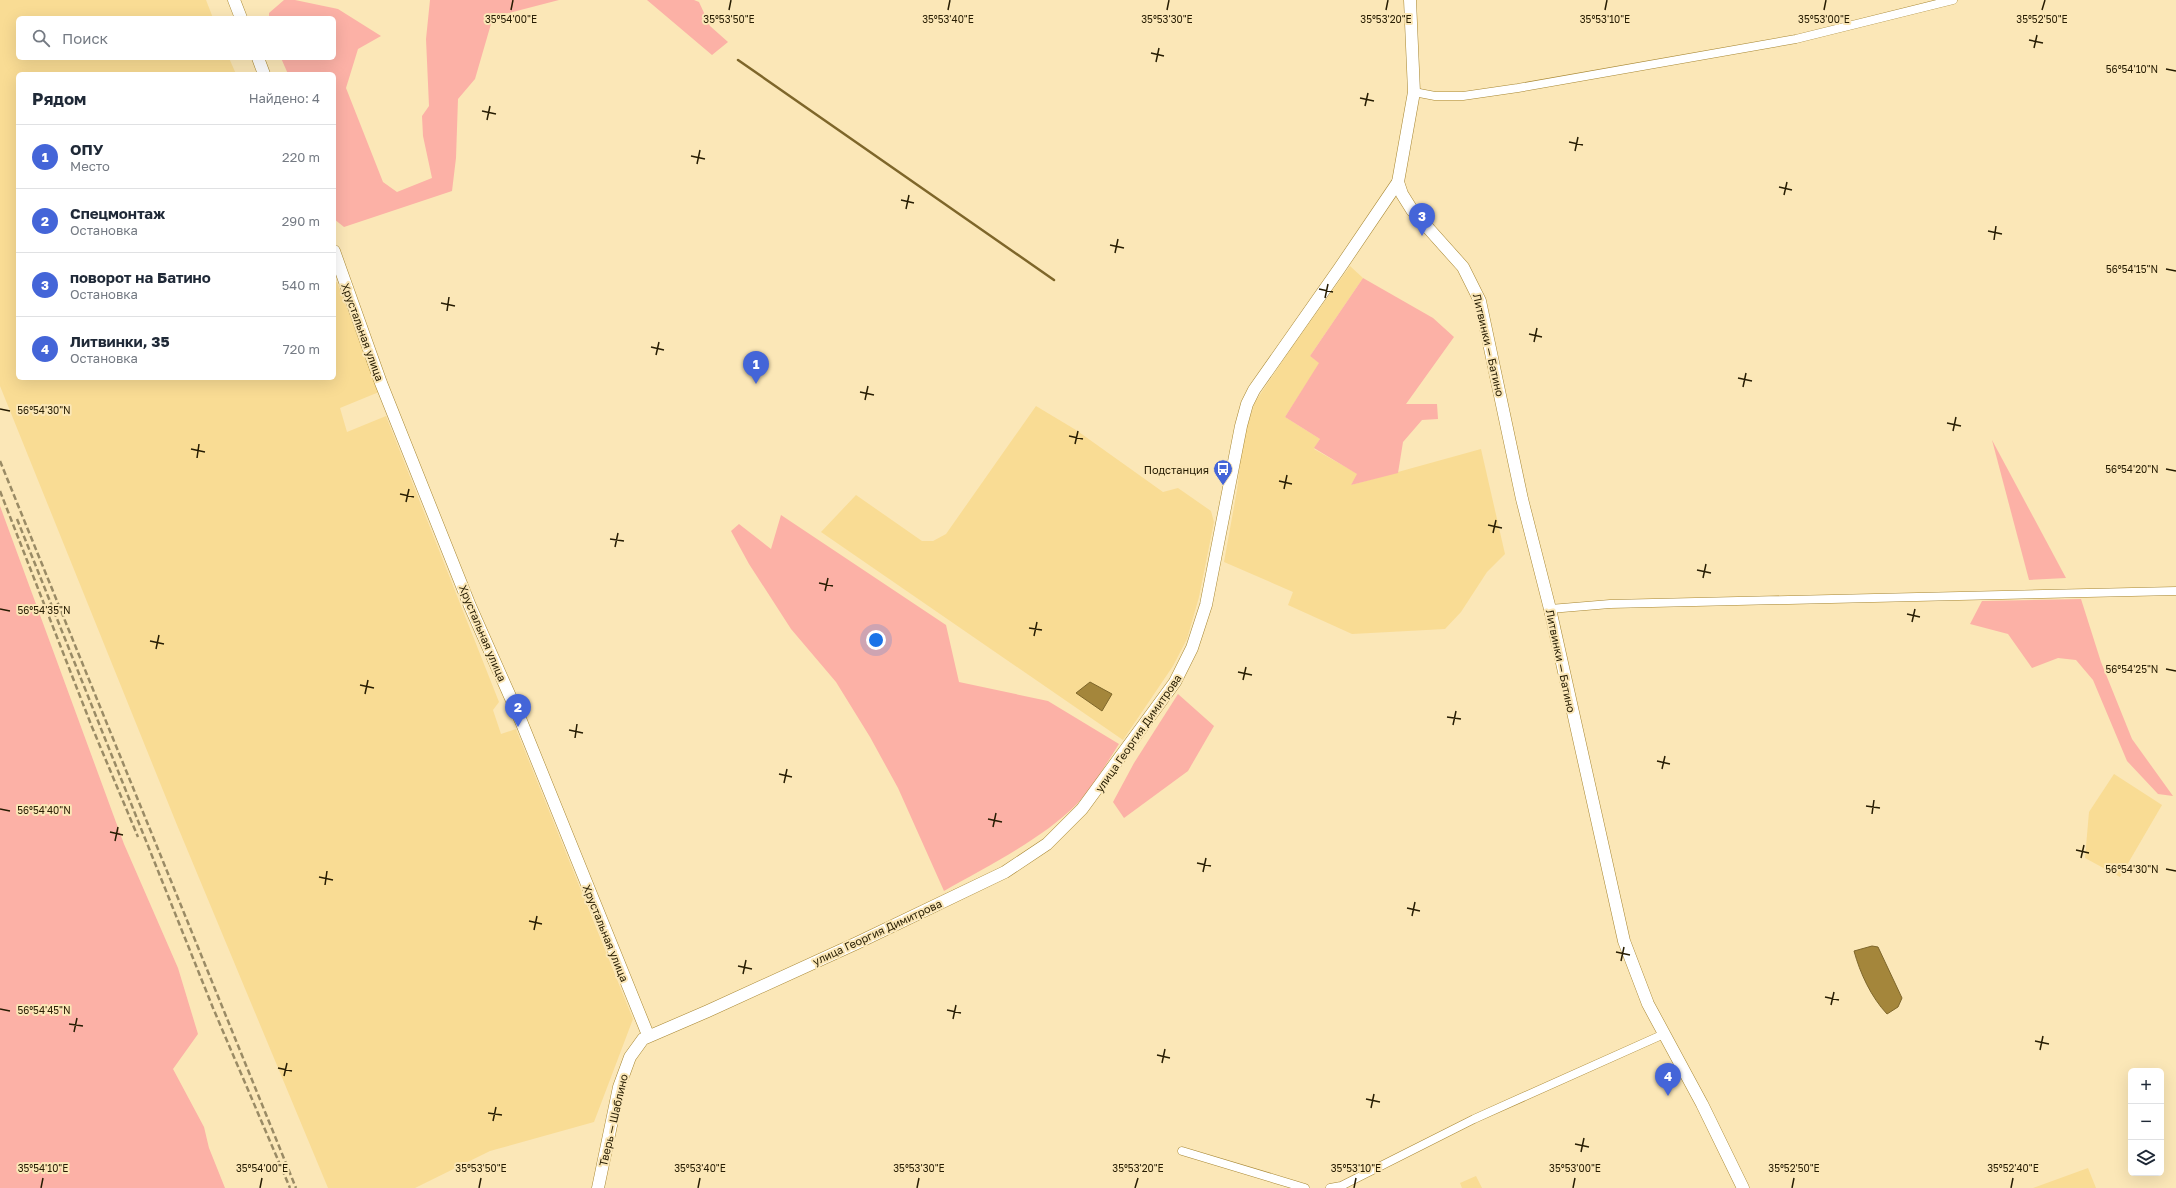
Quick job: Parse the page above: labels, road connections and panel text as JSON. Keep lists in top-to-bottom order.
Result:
{
  "streets": {
    "street": [
      "Хрустальная улица",
      "Литвинки — Батино",
      "улица Георгия Димитрова",
      "Тверь — Шаблино"
    ]
  },
  "crossings": [
    ["Хрустальная улица", "улица Георгия Димитрова"],
    ["Хрустальная улица", "Тверь — Шаблино"],
    ["Литвинки — Батино", "улица Георгия Димитрова"],
    ["улица Георгия Димитрова", "Тверь — Шаблино"]
  ],
  "places": {
    "bus stop": ["Подстанция"]
  },
  "page": {
    "search": "Поиск",
    "heading": ["Рядом", "Найдено: 4"],
    "list": [
      {
        "mark": "1",
        "name": "ОПУ",
        "note": "Место",
        "value": "220 m"
      },
      {
        "mark": "2",
        "name": "Спецмонтаж",
        "note": "Остановка",
        "value": "290 m"
      },
      {
        "mark": "3",
        "name": "поворот на Батино",
        "note": "Остановка",
        "value": "540 m"
      },
      {
        "mark": "4",
        "name": "Литвинки, 35",
        "note": "Остановка",
        "value": "720 m"
      }
    ],
    "pins": [
      "3",
      "1",
      "2",
      "4"
    ],
    "map_buttons": ["+", "−"]
  },
  "coordinates": [
    "35°54'00\"E",
    "35°53'50\"E",
    "35°53'40\"E",
    "35°53'30\"E",
    "35°53'20\"E",
    "35°53'10\"E",
    "35°53'00\"E",
    "35°52'50\"E",
    "56°54'10\"N",
    "56°54'15\"N",
    "56°54'30\"N",
    "56°54'20\"N",
    "56°54'35\"N",
    "56°54'25\"N",
    "56°54'40\"N",
    "56°54'45\"N",
    "35°54'10\"E",
    "35°52'40\"E"
  ]
}
